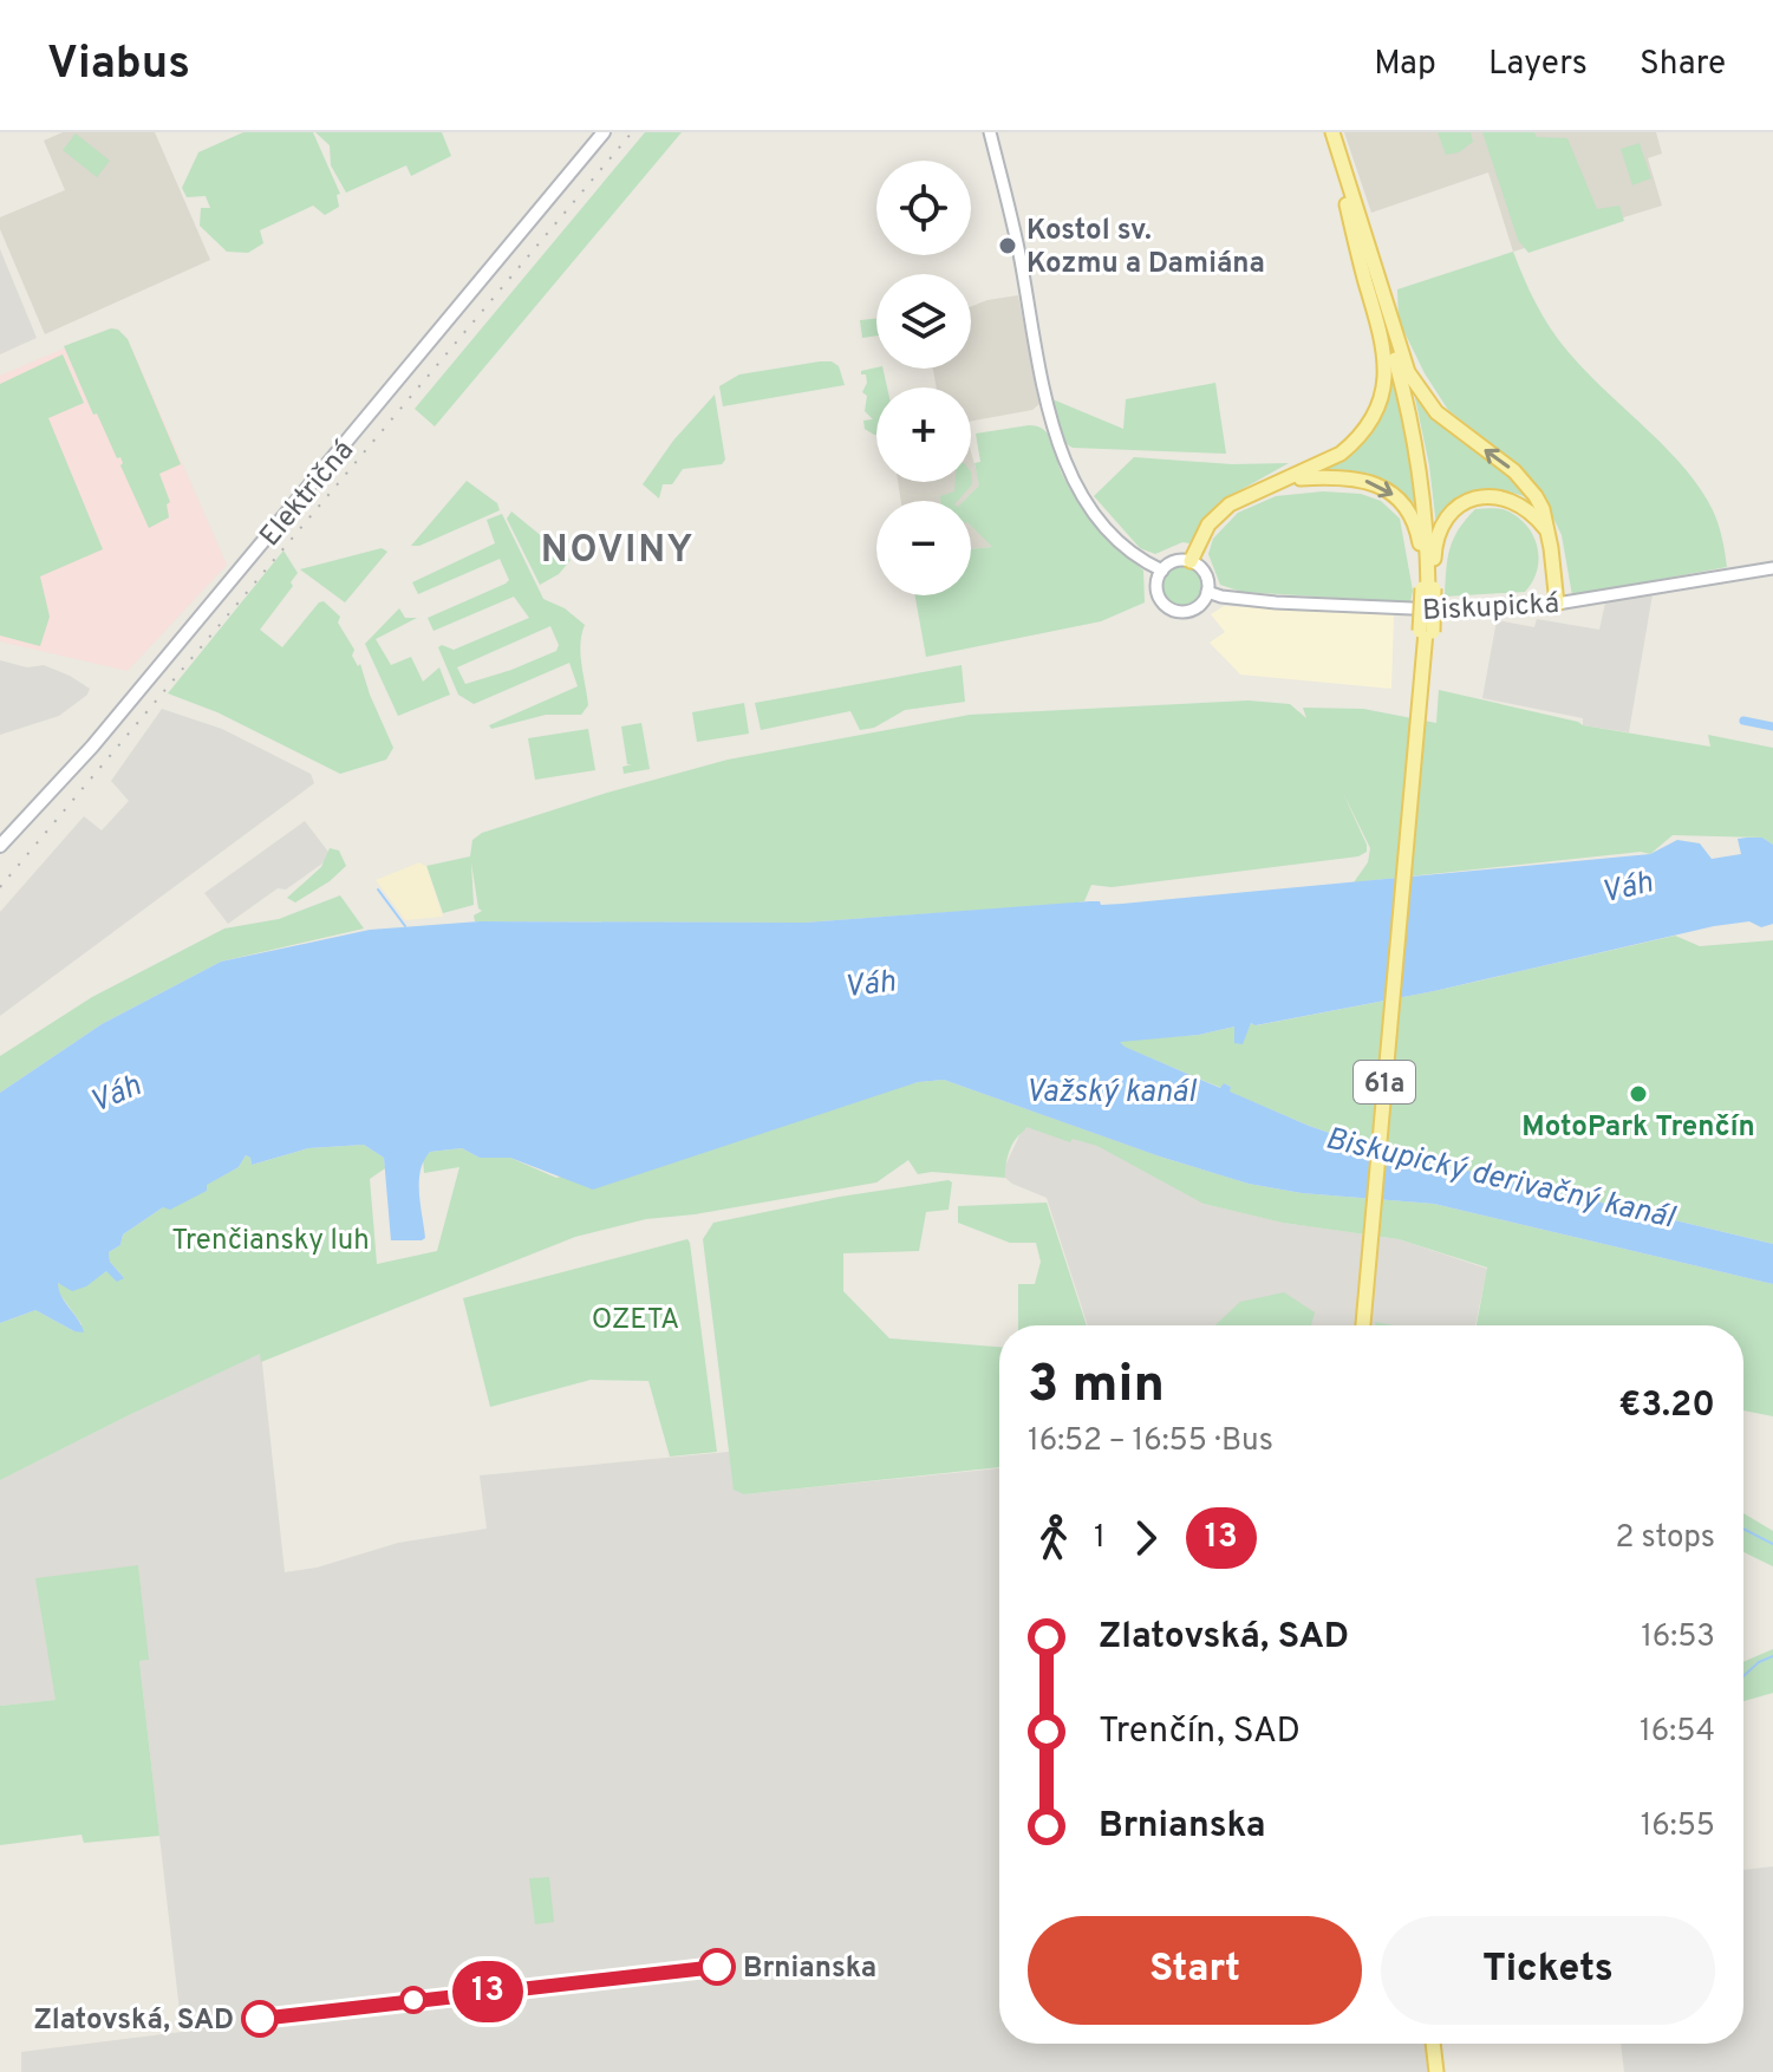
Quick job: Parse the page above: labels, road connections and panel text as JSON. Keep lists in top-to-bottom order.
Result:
{
  "streets": {
    "main road": ["Električná", "61a"],
    "street": ["Biskupická"]
  },
  "crossings": [
    ["Biskupická", "61a"]
  ],
  "districts": ["NOVINY"],
  "water": ["Váh", "Važský kanál", "Biskupický derivačný kanál"],
  "parks": ["Trenčiansky luh", "OZETA"],
  "places": [
    "Kostol sv. Kozmu a Damiána",
    "MotoPark Trenčín",
    "Brnianska",
    "Zlatovská, SAD"
  ],
  "lines": ["bus line 13"],
  "page": {
    "header": "Viabus",
    "nav": ["Map", "Layers", "Share"],
    "on_map": "13",
    "map_buttons": ["+", "−"],
    "heading": ["3 min", "16:52 – 16:55 · Bus", "€3.20"],
    "legs": ["1", "13", "2 stops"],
    "list": [
      {
        "name": "Zlatovská, SAD",
        "value": "16:53"
      },
      {
        "name": "Trenčín, SAD",
        "value": "16:54"
      },
      {
        "name": "Brnianska",
        "value": "16:55"
      }
    ],
    "buttons": ["Start", "Tickets"]
  }
}
